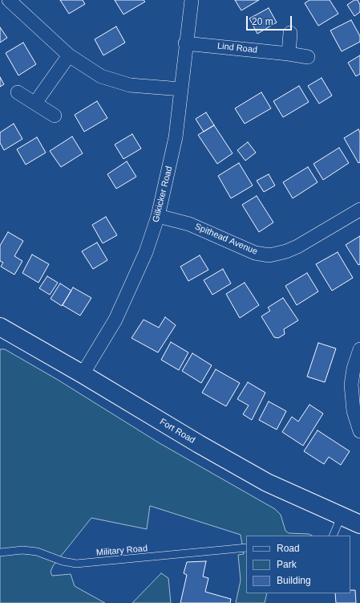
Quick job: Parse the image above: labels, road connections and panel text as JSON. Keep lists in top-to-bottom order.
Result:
{
  "streets": {
    "street": [
      "Lind Road",
      "Gilkicker Road",
      "Spithead Avenue",
      "Fort Road"
    ],
    "lane": ["Military Road"]
  },
  "crossings": [
    ["Lind Road", "Gilkicker Road"],
    ["Gilkicker Road", "Spithead Avenue"],
    ["Gilkicker Road", "Fort Road"]
  ],
  "legend": ["Road", "Park", "Building"],
  "scale_bar": "20 m"
}
